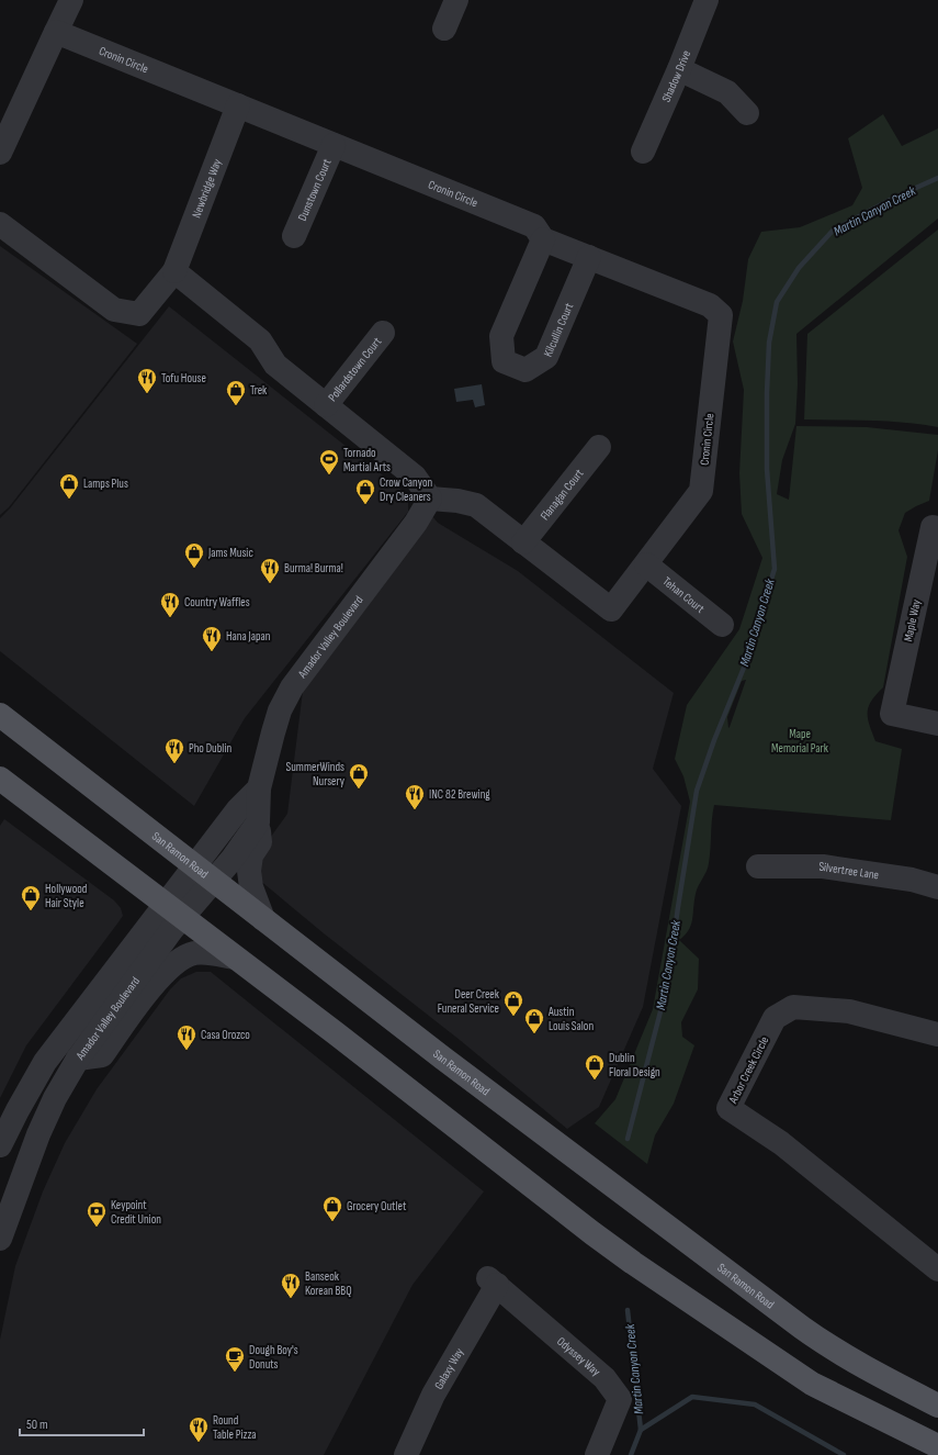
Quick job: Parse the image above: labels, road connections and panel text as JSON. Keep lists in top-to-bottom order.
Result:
{
  "streets": {
    "main road": ["San Ramon Road"],
    "street": [
      "Cronin Circle",
      "Shadow Drive",
      "Newbridge Way",
      "Dunstown Court",
      "Kilcullin Court",
      "Pollardstown Court",
      "Flanagan Court",
      "Tehan Court",
      "Maple Way",
      "Amador Valley Boulevard",
      "Silvertree Lane",
      "Arbor Creek Circle",
      "Odyssey Way",
      "Galaxy Way"
    ]
  },
  "crossings": [
    ["Cronin Circle", "Newbridge Way"],
    ["Cronin Circle", "Dunstown Court"],
    ["Cronin Circle", "Kilcullin Court"],
    ["Cronin Circle", "Flanagan Court"],
    ["Cronin Circle", "Tehan Court"],
    ["Cronin Circle", "Amador Valley Boulevard"],
    ["Amador Valley Boulevard", "San Ramon Road"],
    ["Odyssey Way", "Galaxy Way"]
  ],
  "water": ["Martin Canyon Creek"],
  "parks": ["Mape Memorial Park"],
  "places": {
    "restaurant": [
      "Tofu House",
      "Burma! Burma!",
      "Country Waffles",
      "Hana Japan",
      "Pho Dublin",
      "INC 82 Brewing",
      "Casa Orozco",
      "Banseok Korean BBQ",
      "Round Table Pizza"
    ],
    "shop": [
      "Trek",
      "Lamps Plus",
      "Crow Canyon Dry Cleaners",
      "Jams Music",
      "SummerWinds Nursery",
      "Hollywood Hair Style",
      "Deer Creek Funeral Service",
      "Austin Louis Salon",
      "Dublin Floral Design",
      "Grocery Outlet"
    ],
    "sports": ["Tornado Martial Arts"],
    "bank": ["Keypoint Credit Union"],
    "cafe": ["Dough Boy's Donuts"]
  },
  "scale_bar": "50 m"
}
